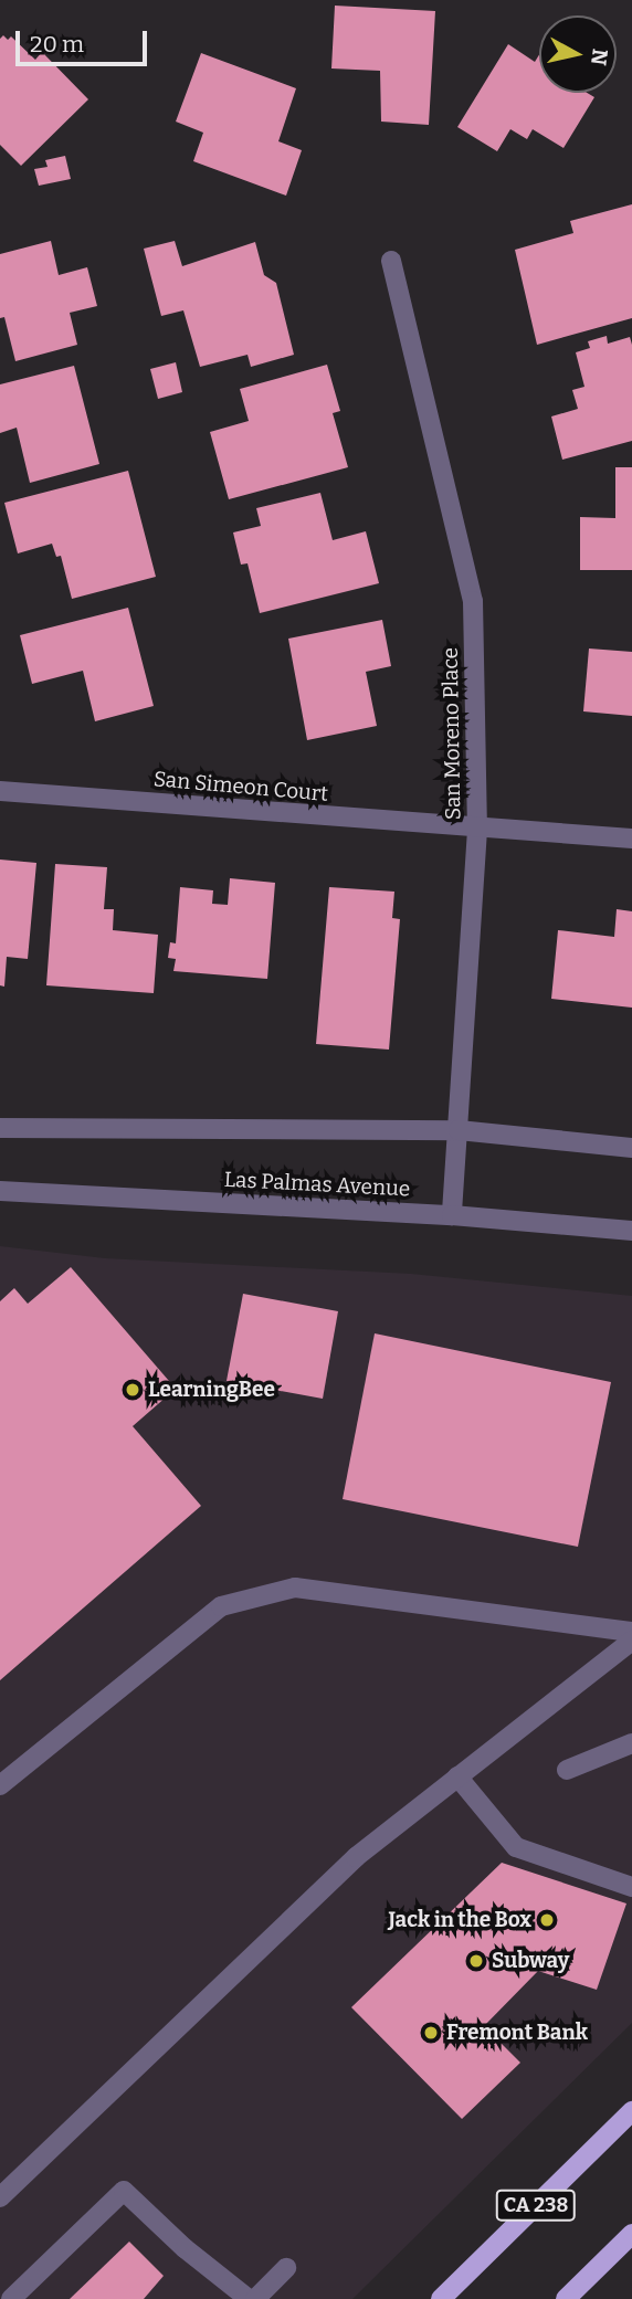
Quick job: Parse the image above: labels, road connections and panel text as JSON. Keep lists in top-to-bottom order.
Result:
{
  "streets": {
    "main road": ["CA 238"],
    "street": ["San Moreno Place", "San Simeon Court", "Las Palmas Avenue"]
  },
  "crossings": [
    ["San Moreno Place", "San Simeon Court"],
    ["San Moreno Place", "Las Palmas Avenue"]
  ],
  "places": [
    "LearningBee",
    "Jack in the Box",
    "Subway",
    "Fremont Bank"
  ],
  "scale_bar": "20 m",
  "north": "right"
}
